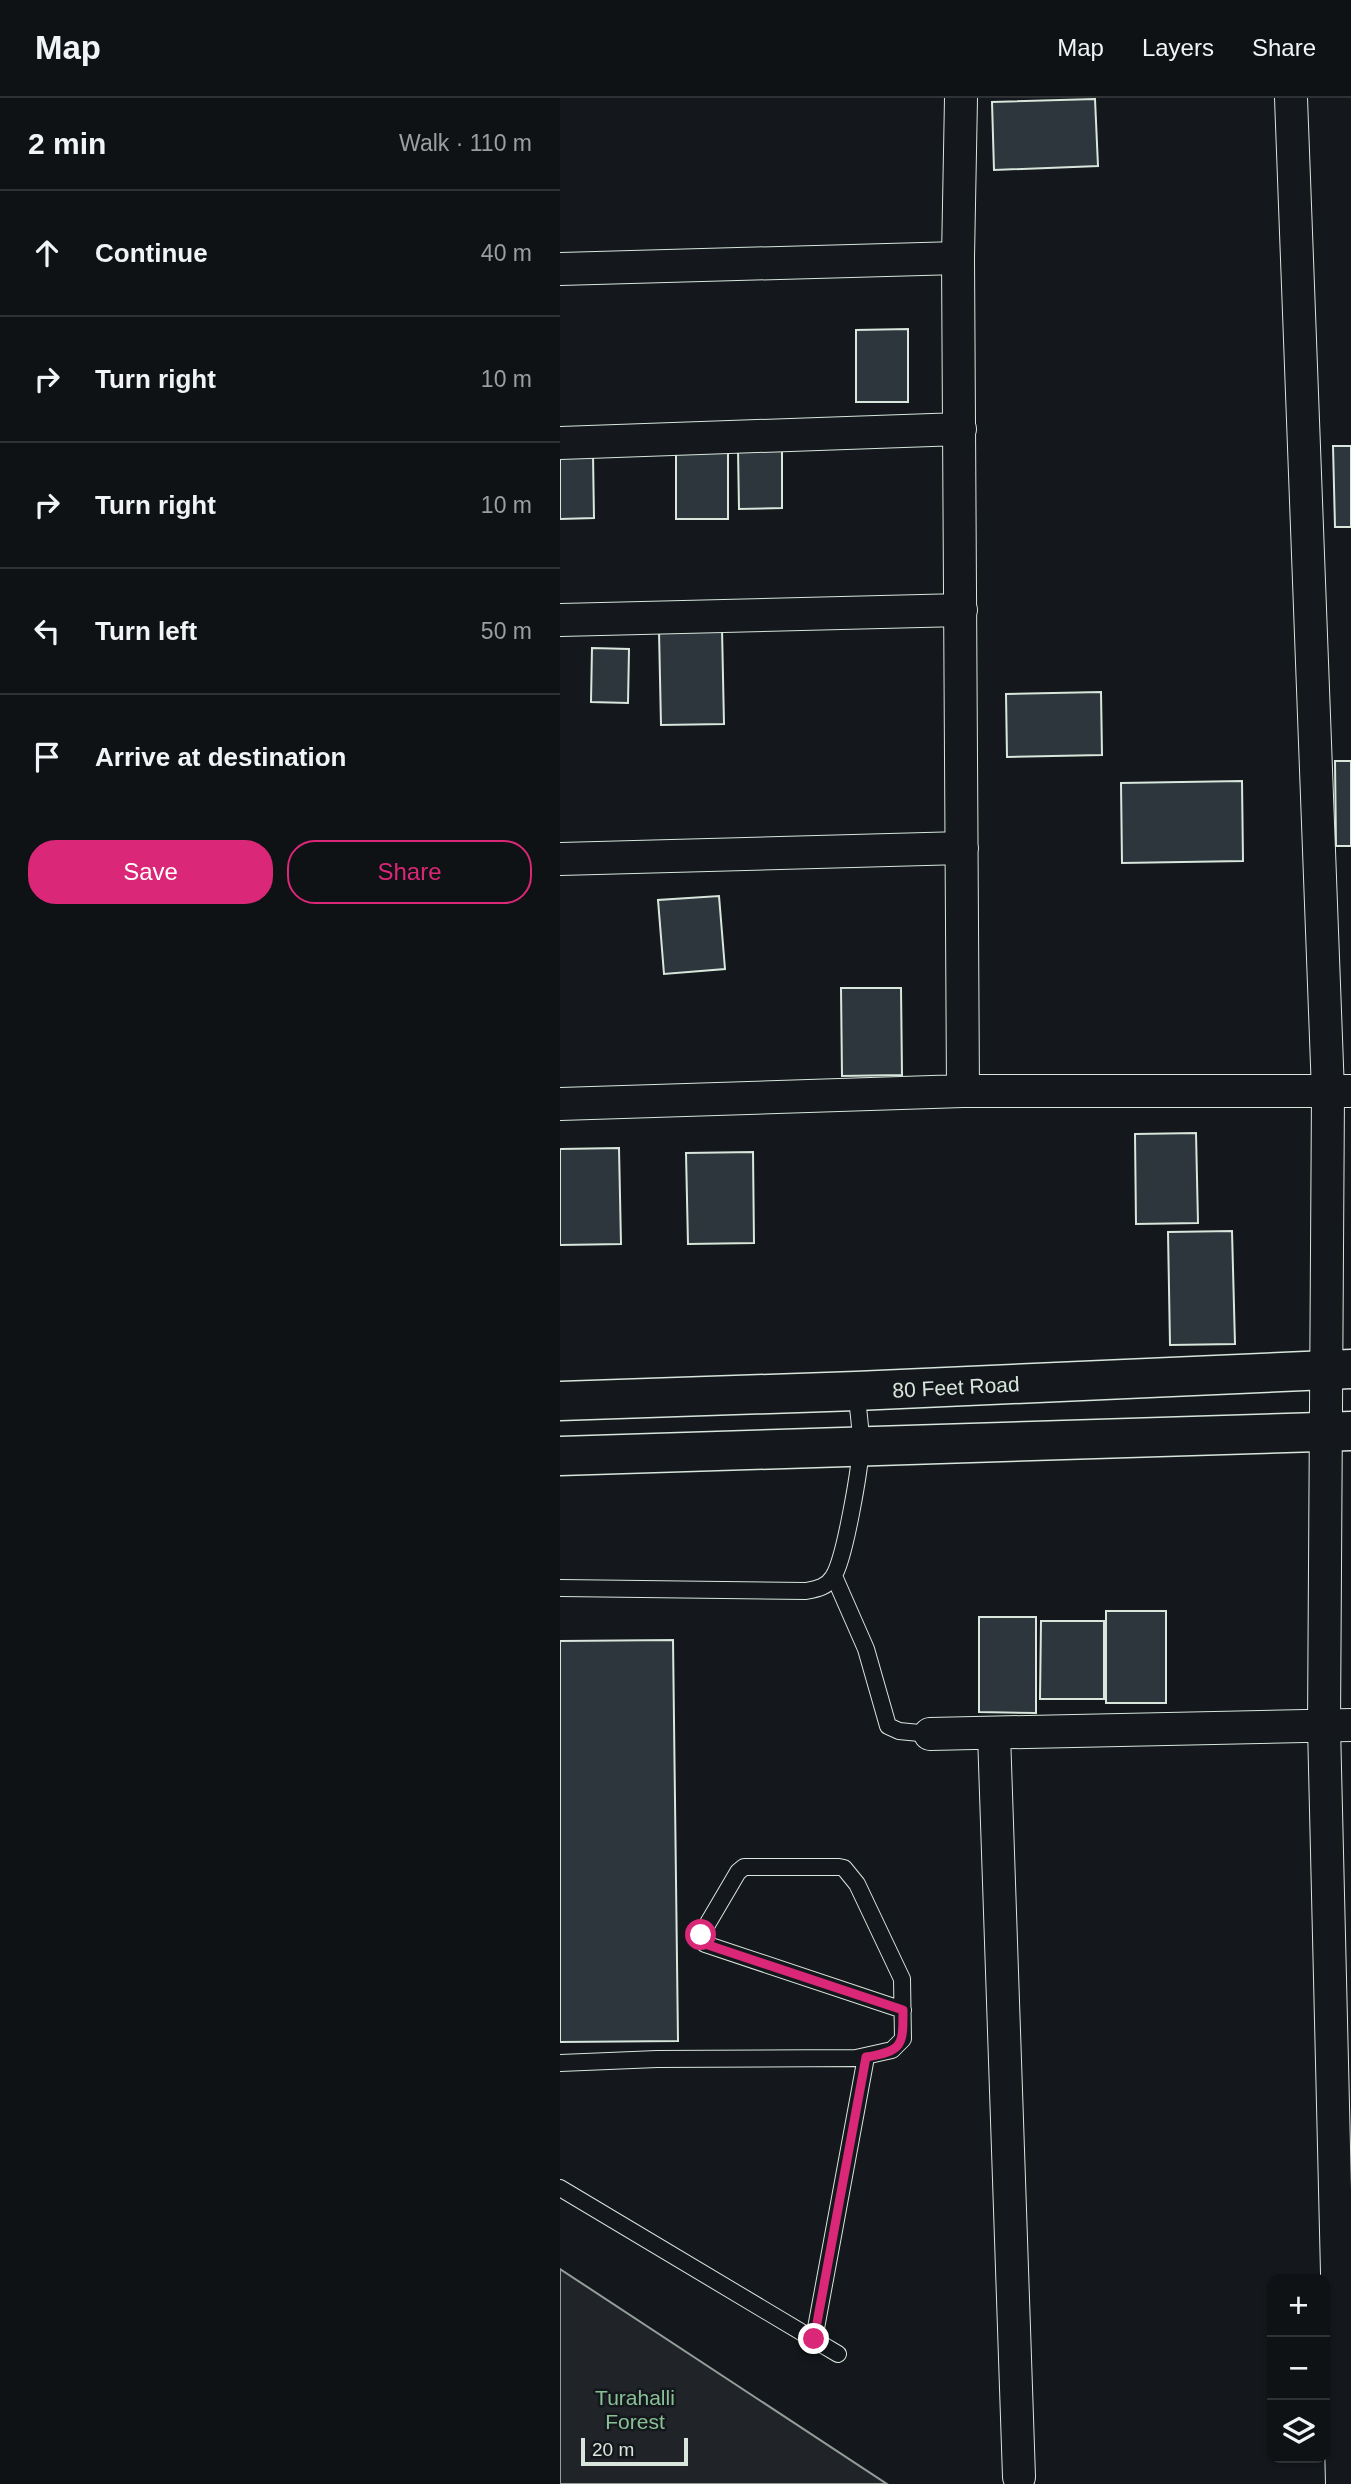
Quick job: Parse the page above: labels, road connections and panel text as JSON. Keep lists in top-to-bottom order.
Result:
{
  "streets": {
    "main road": ["80 Feet Road"]
  },
  "parks": ["Turahalli Forest"],
  "scale_bar": "20 m",
  "page": {
    "header": "Map",
    "nav": ["Map", "Layers", "Share"],
    "heading": ["2 min", "Walk · 110 m"],
    "list": [
      ["Continue", "40 m"],
      ["Turn right", "10 m"],
      ["Turn right", "10 m"],
      ["Turn left", "50 m"],
      "Arrive at destination"
    ],
    "buttons": ["Save", "Share"],
    "map_buttons": ["+", "−"],
    "scale": "20 m"
  }
}
